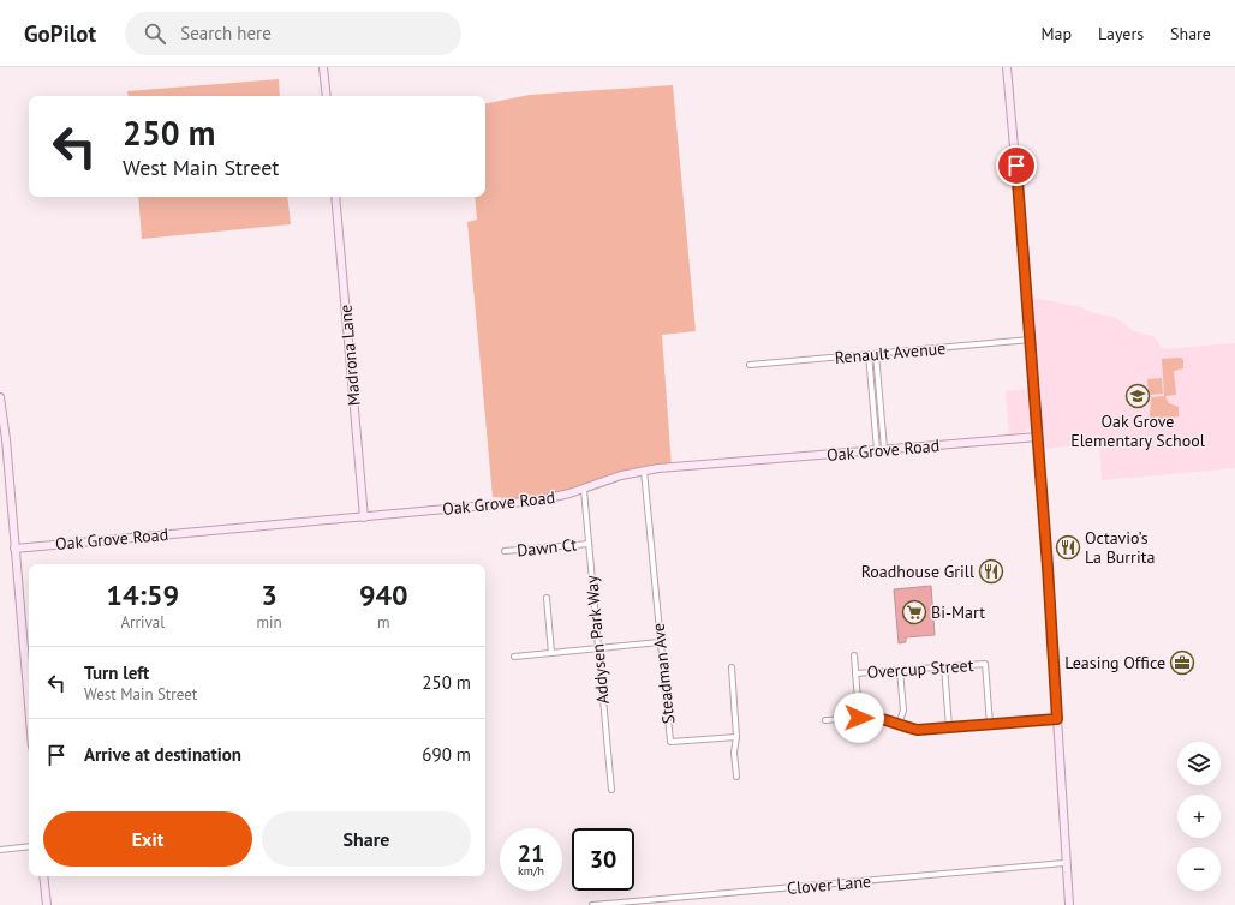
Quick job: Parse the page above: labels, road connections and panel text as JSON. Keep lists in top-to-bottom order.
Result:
{
  "streets": {
    "street": [
      "Renault Avenue",
      "Madrona Lane",
      "Oak Grove Road",
      "Dawn Ct",
      "Addysen Park Way",
      "Overcup Street",
      "Steadman Ave",
      "Clover Lane"
    ]
  },
  "crossings": [
    ["Madrona Lane", "Oak Grove Road"],
    ["Oak Grove Road", "Addysen Park Way"],
    ["Oak Grove Road", "Steadman Ave"],
    ["Dawn Ct", "Addysen Park Way"]
  ],
  "places": {
    "school or university": ["Oak Grove Elementary School"],
    "restaurant": ["Octavio’s La Burrita", "Roadhouse Grill"],
    "supermarket": ["Bi-Mart"],
    "office": ["Leasing Office"]
  },
  "page": {
    "header": "GoPilot",
    "search": "Search here",
    "nav": ["Map", "Layers", "Share"],
    "turn": ["250 m", "West Main Street"],
    "eta": [
      "14:59",
      "Arrival",
      "3",
      "min",
      "940",
      "m"
    ],
    "list": [
      {
        "name": "Turn left",
        "note": "West Main Street",
        "value": "250 m"
      },
      {
        "name": "Arrive at destination",
        "value": "690 m"
      }
    ],
    "map_buttons": ["+", "−"],
    "buttons": ["Exit", "Share"],
    "speed": "21 km/h",
    "limit": "30"
  }
}
